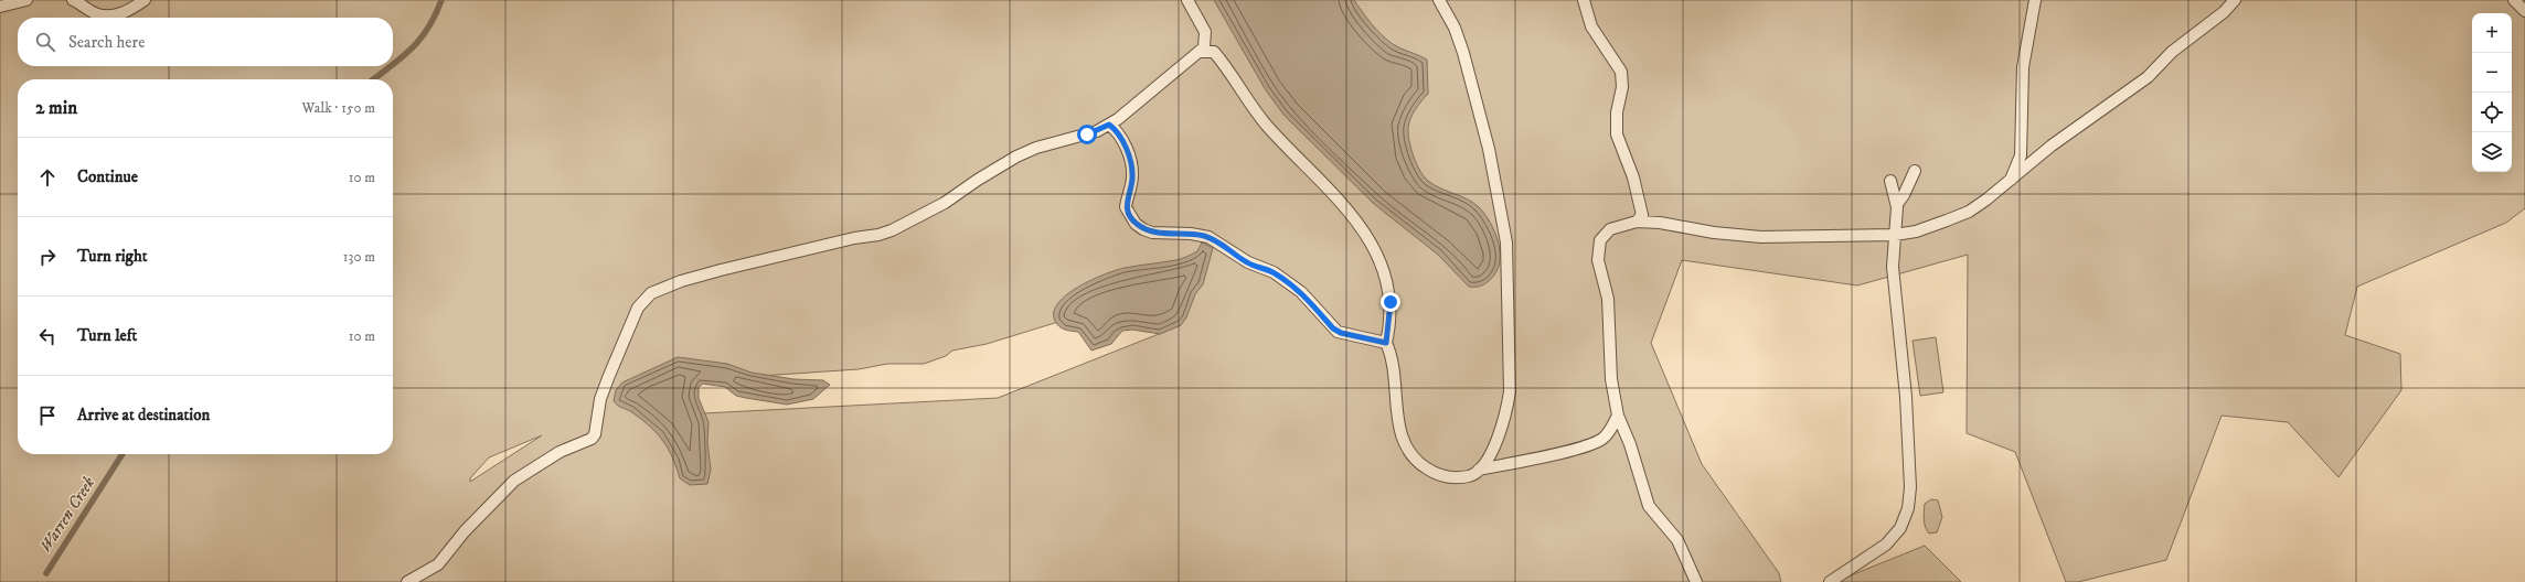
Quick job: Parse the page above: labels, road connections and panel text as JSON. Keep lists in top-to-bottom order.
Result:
{
  "water": ["Warren Creek"],
  "page": {
    "map_buttons": ["+", "−"],
    "search": "Search here",
    "heading": ["2 min", "Walk · 150 m"],
    "list": [
      ["Continue", "10 m"],
      ["Turn right", "130 m"],
      ["Turn left", "10 m"],
      "Arrive at destination"
    ]
  }
}
